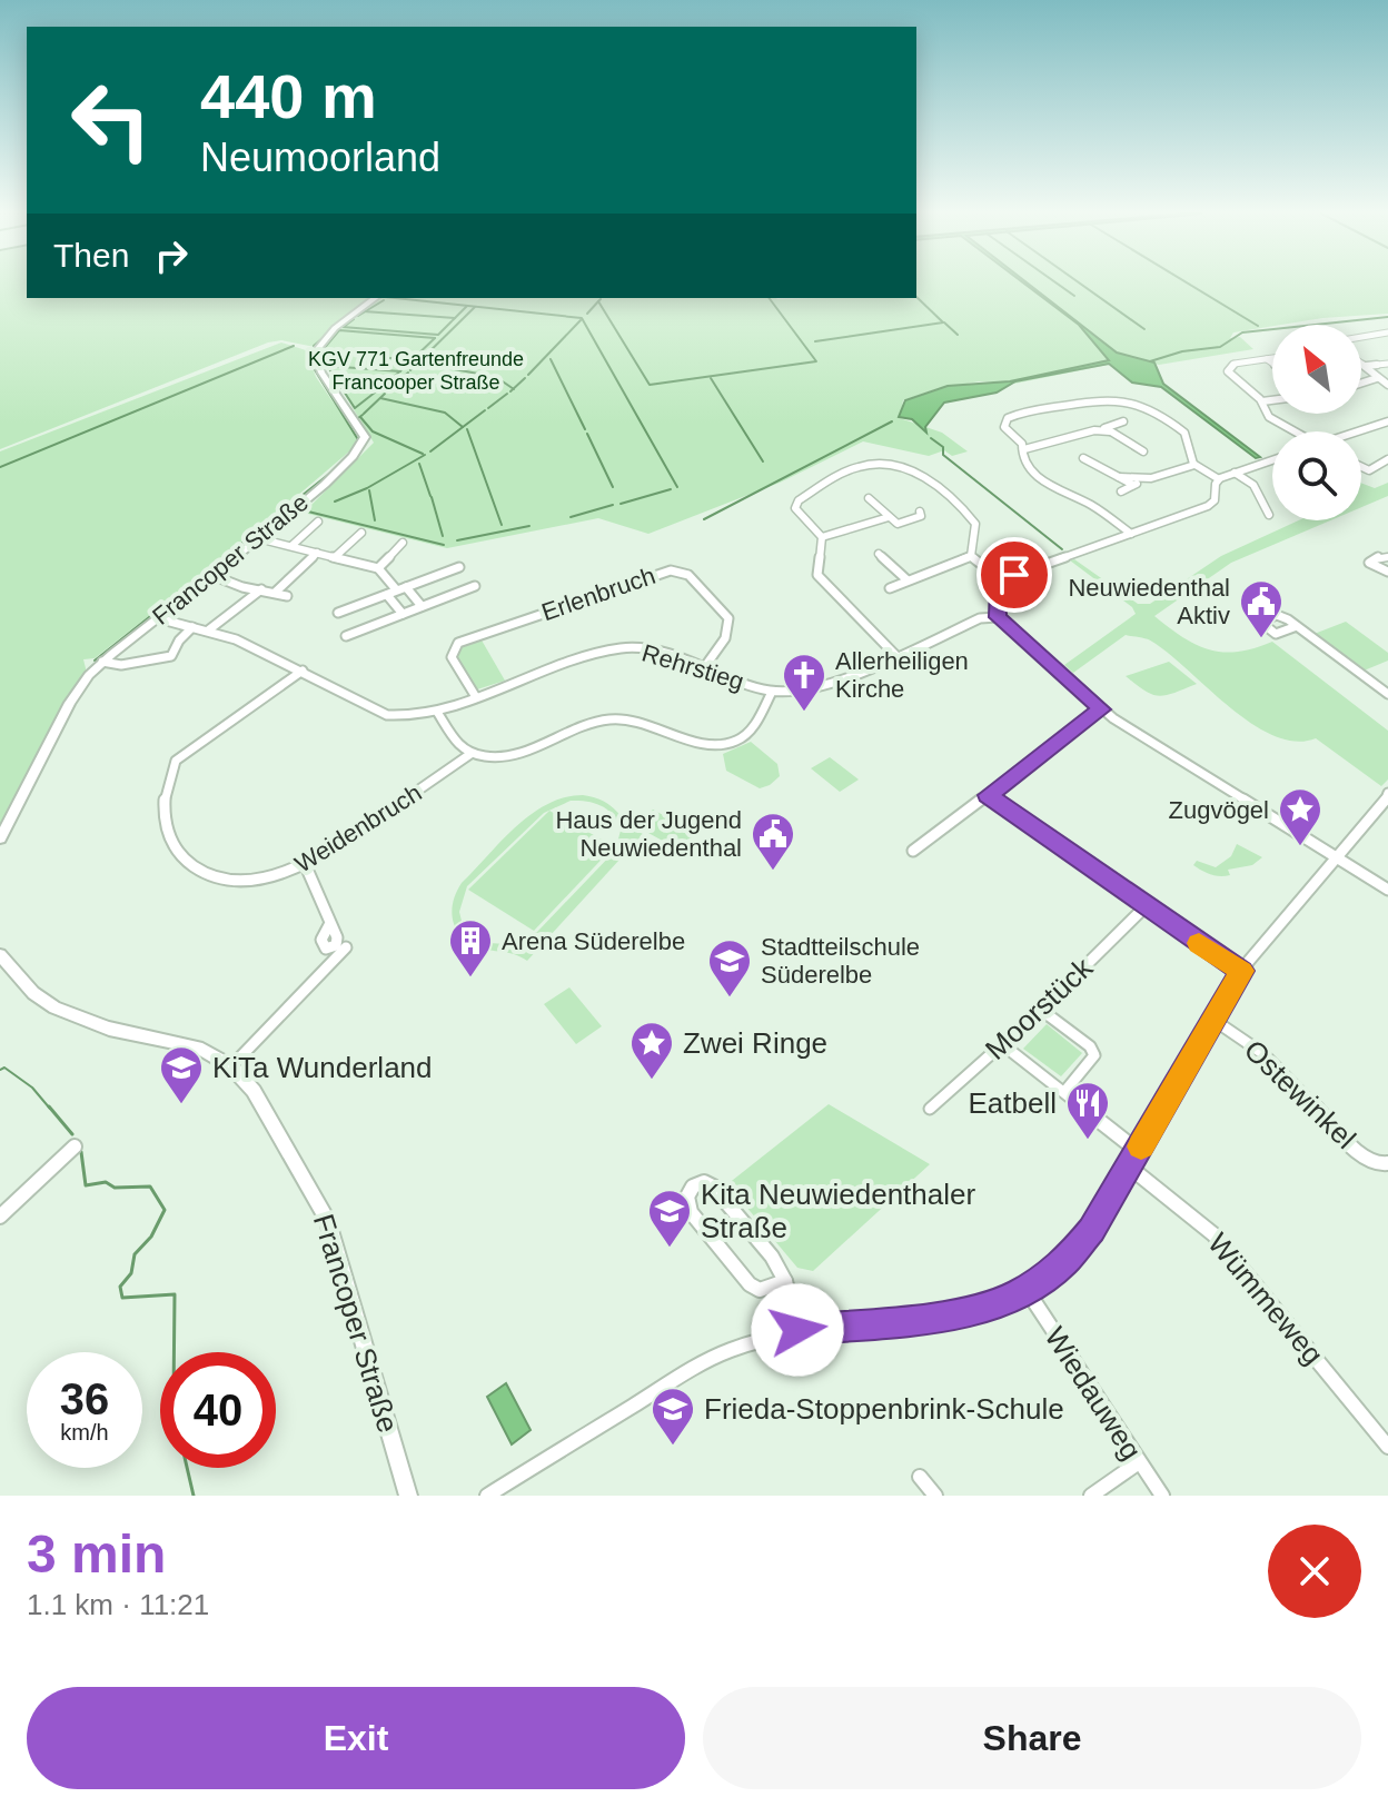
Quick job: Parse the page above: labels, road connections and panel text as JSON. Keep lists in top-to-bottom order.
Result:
{
  "streets": {
    "main road": ["Francoper Straße"],
    "street": [
      "Erlenbruch",
      "Rehrstieg",
      "Weidenbruch",
      "Moorstück",
      "Ostewinkel",
      "Wümmeweg",
      "Wiedauweg"
    ]
  },
  "crossings": [
    ["Francoper Straße", "Rehrstieg"],
    ["Erlenbruch", "Rehrstieg"],
    ["Rehrstieg", "Weidenbruch"]
  ],
  "parks": ["KGV 771 Gartenfreunde Francooper Straße"],
  "places": {
    "public building": ["Neuwiedenthal Aktiv", "Haus der Jugend Neuwiedenthal"],
    "church": ["Allerheiligen Kirche"],
    "place": ["Zugvögel", "Zwei Ringe"],
    "building": ["Arena Süderelbe"],
    "school or university": [
      "Stadtteilschule Süderelbe",
      "KiTa Wunderland",
      "Kita Neuwiedenthaler Straße",
      "Frieda-Stoppenbrink-Schule"
    ],
    "restaurant": ["Eatbell"]
  },
  "north": "top left",
  "page": {
    "turn": ["440 m", "Neumoorland"],
    "then": "Then",
    "speed": "36 km/h",
    "limit": "40",
    "heading": ["3 min", "1.1 km · 11:21"],
    "buttons": ["Exit", "Share"]
  }
}
